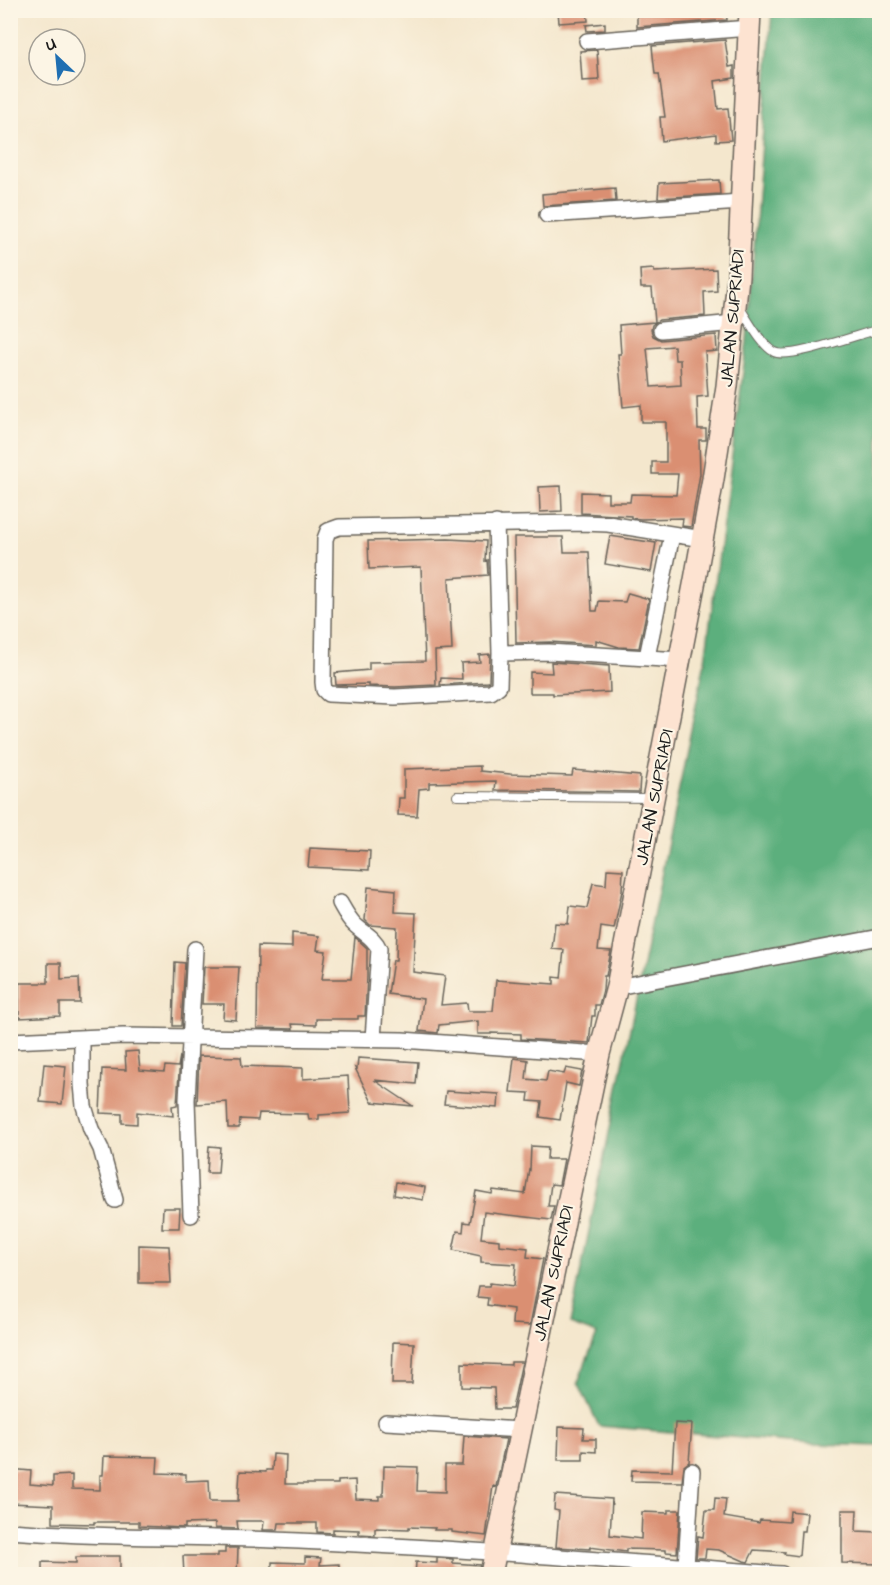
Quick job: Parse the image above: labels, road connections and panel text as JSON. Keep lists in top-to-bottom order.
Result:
{
  "streets": {
    "main road": ["JALAN SUPRIADI"]
  },
  "north": "top left"
}
